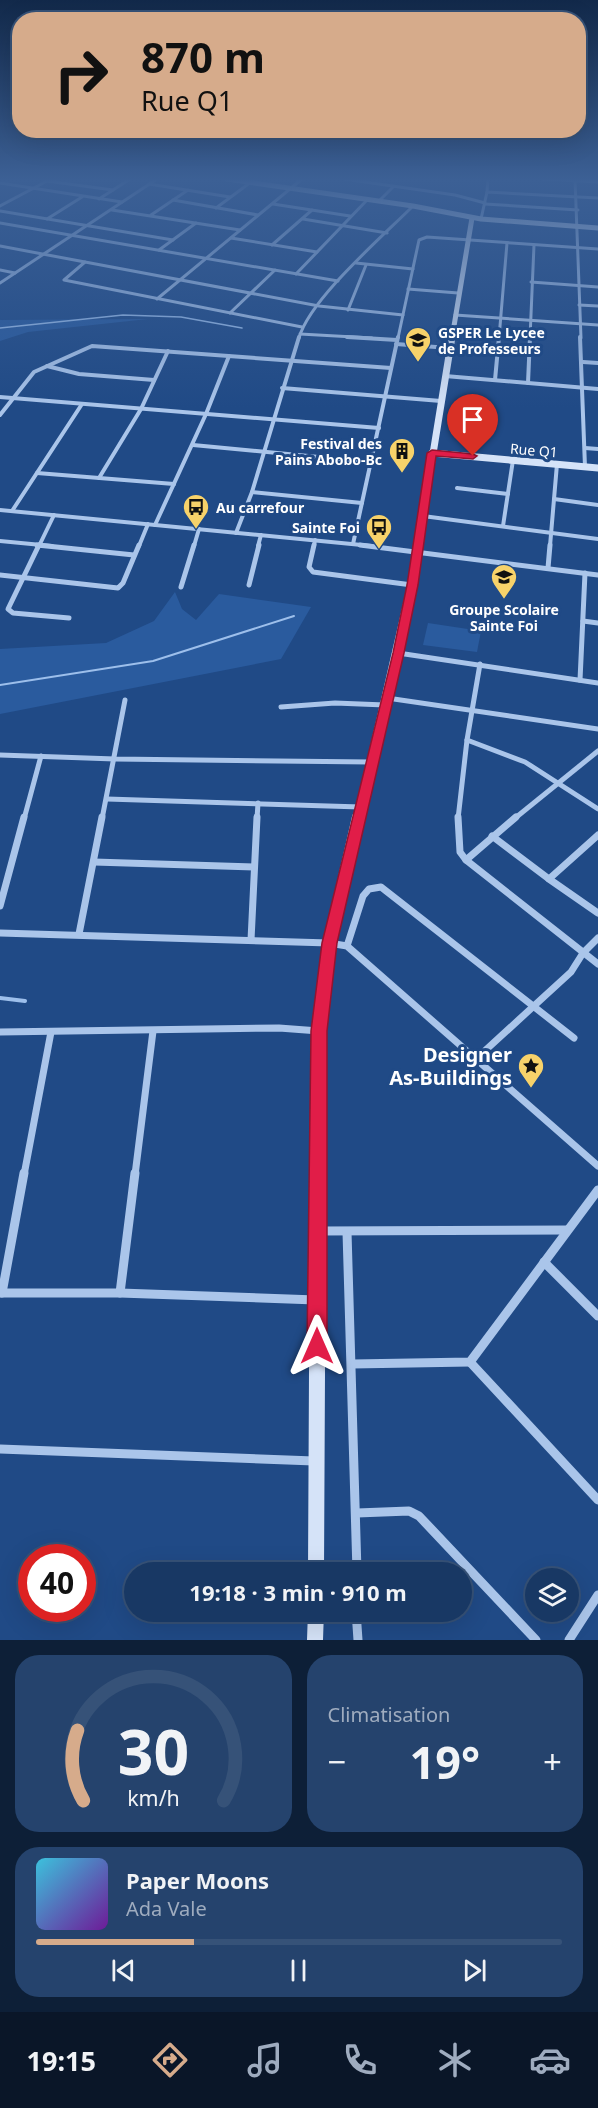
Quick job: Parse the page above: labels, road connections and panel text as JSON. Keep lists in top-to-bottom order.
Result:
{
  "streets": {
    "street": ["Rue Q1"]
  },
  "places": {
    "school or university": ["GSPER Le Lycee de Professeurs", "Groupe Scolaire Sainte Foi"],
    "building": ["Festival des Pains Abobo-Bc"],
    "bus stop": ["Au carrefour", "Sainte Foi"],
    "place": ["Designer As-Buildings"]
  },
  "page": {
    "turn": ["870 m", "Rue Q1"],
    "limit": "40",
    "trip": "19:18 · 3 min · 910 m",
    "tile": "Climatisation",
    "heat": ["−", "19°", "+"],
    "song": ["Paper Moons", "Ada Vale"],
    "tabs": "19:15",
    "gauge": ["30", "km/h"]
  }
}
